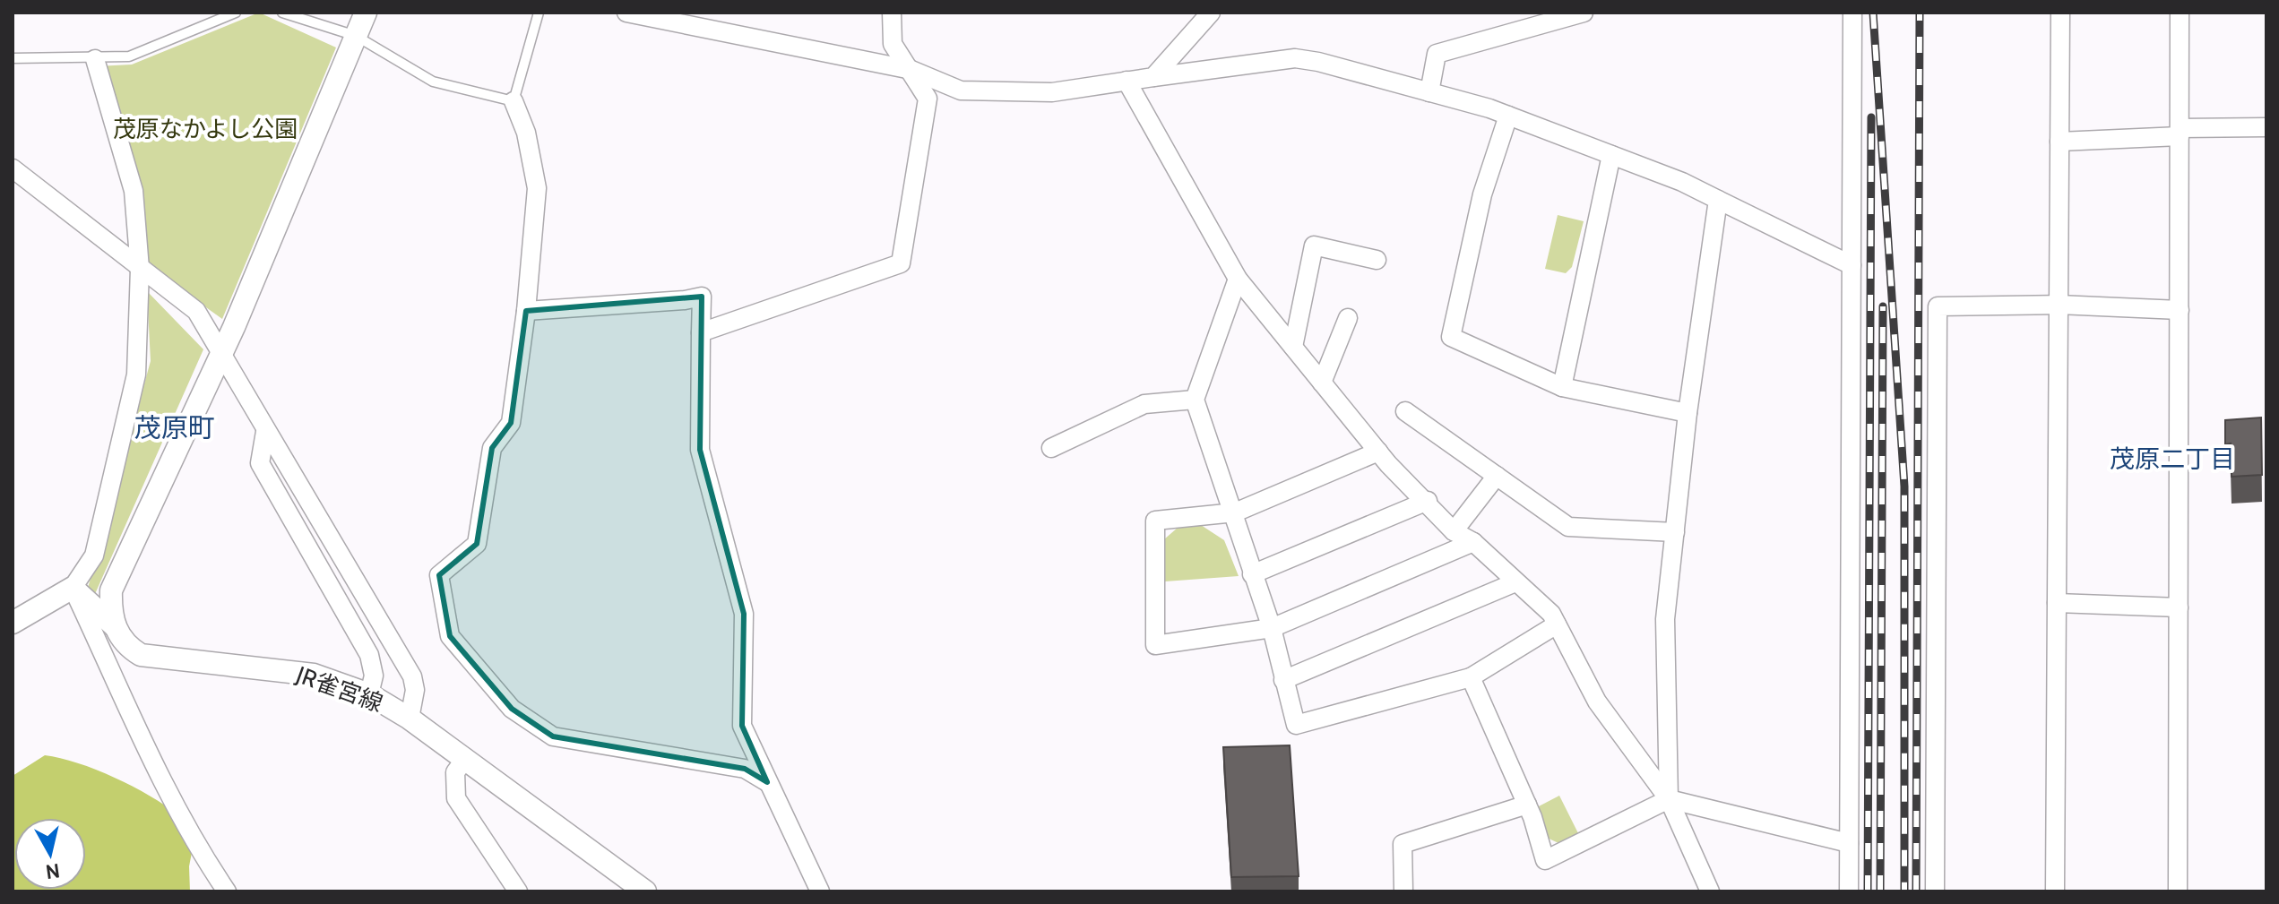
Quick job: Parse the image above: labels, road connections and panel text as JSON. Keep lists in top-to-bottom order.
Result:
{
  "streets": {
    "street": ["JR雀宮線"]
  },
  "districts": ["茂原町", "茂原二丁目"],
  "parks": ["茂原なかよし公園"],
  "north": "bottom"
}
